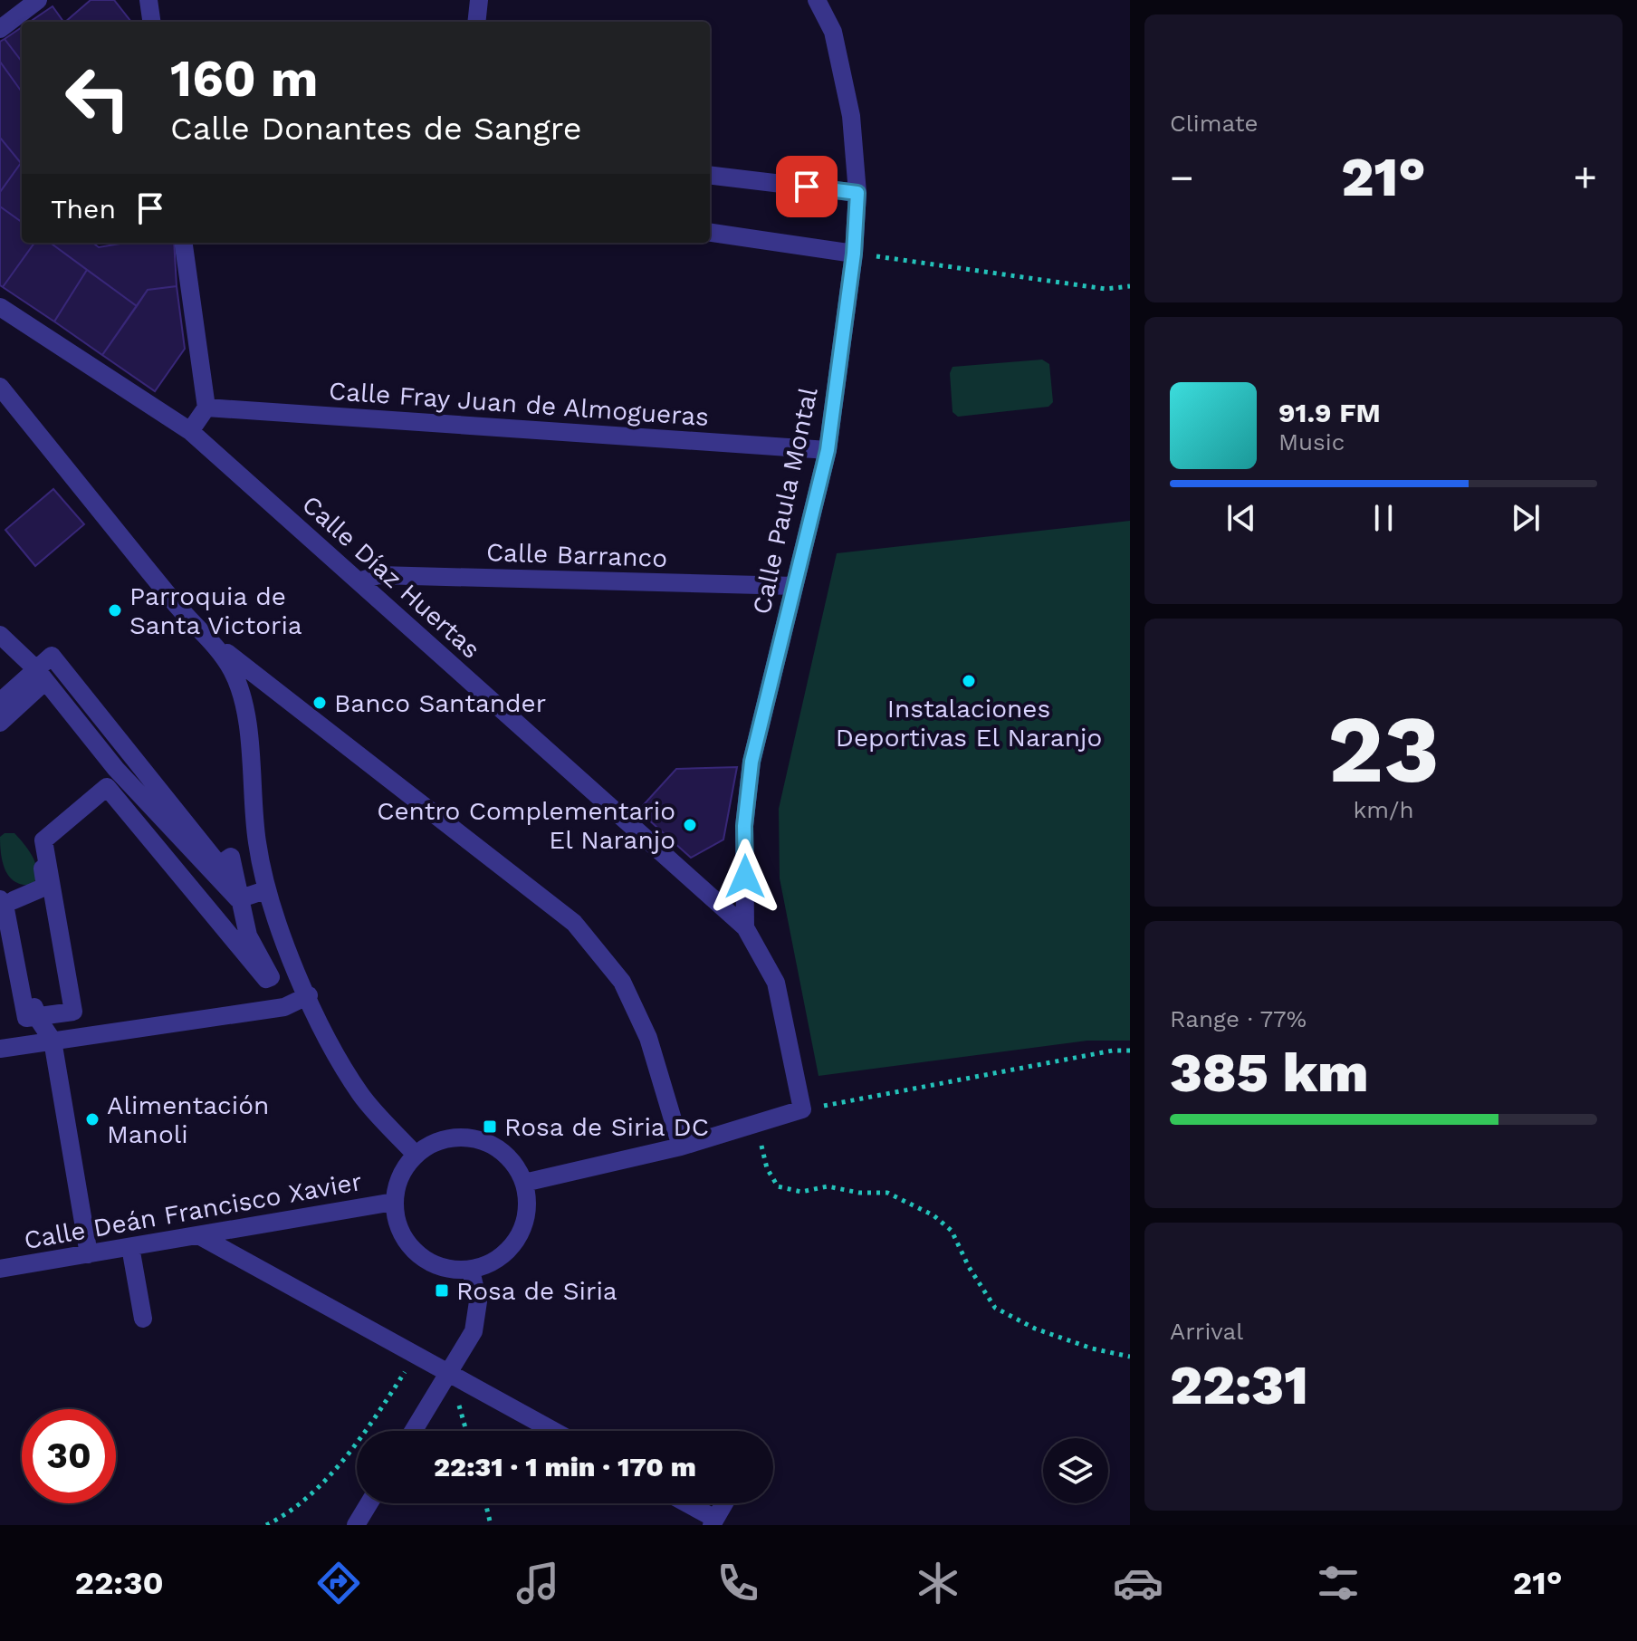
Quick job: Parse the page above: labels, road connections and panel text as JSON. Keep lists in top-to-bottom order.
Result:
{
  "streets": {
    "street": [
      "Calle Fray Juan de Almogueras",
      "Calle Paula Montal",
      "Calle Barranco",
      "Calle Díaz Huertas",
      "Calle Deán Francisco Xavier"
    ]
  },
  "crossings": [
    ["Calle Fray Juan de Almogueras", "Calle Paula Montal"],
    ["Calle Paula Montal", "Calle Barranco"],
    ["Calle Paula Montal", "Calle Díaz Huertas"],
    ["Calle Barranco", "Calle Díaz Huertas"]
  ],
  "places": {
    "other": [
      "Parroquia de Santa Victoria",
      "Instalaciones Deportivas El Naranjo",
      "Banco Santander",
      "Centro Complementario El Naranjo",
      "Alimentación Manoli"
    ],
    "transit": ["Rosa de Siria DC", "Rosa de Siria"]
  },
  "page": {
    "tile": [
      "Climate",
      ["23", "km/h"],
      ["Range · 77%", "385 km"],
      ["Arrival", "22:31"]
    ],
    "turn": ["160 m", "Calle Donantes de Sangre"],
    "heat": ["−", "21°", "+"],
    "then": "Then",
    "song": ["91.9 FM", "Music"],
    "limit": "30",
    "trip": "22:31 · 1 min · 170 m",
    "tabs": ["22:30", "21°"]
  }
}
